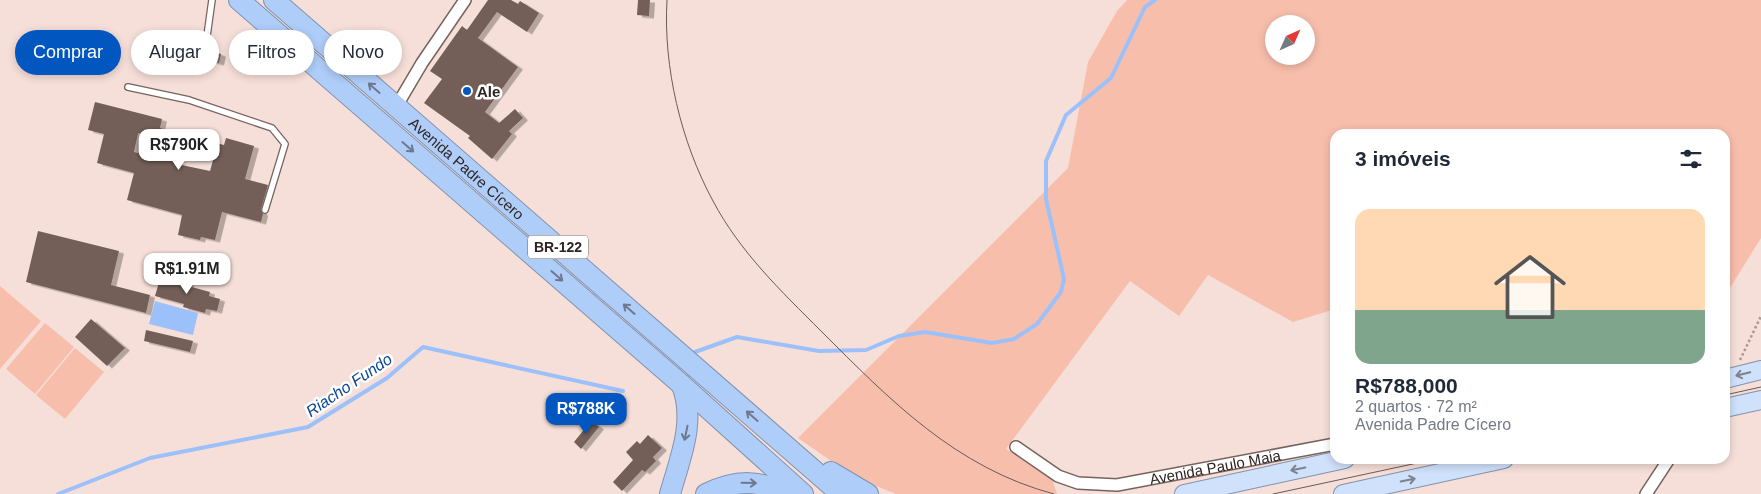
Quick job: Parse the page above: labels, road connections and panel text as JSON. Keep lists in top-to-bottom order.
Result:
{
  "streets": {
    "highway": ["Avenida Padre Cícero", "BR-122"],
    "street": ["Avenida Paulo Maia"]
  },
  "water": ["Riacho Fundo"],
  "places": ["Ale"],
  "north": "top right",
  "page": {
    "chip": [
      "Comprar",
      "Alugar",
      "Filtros",
      "Novo"
    ],
    "price": ["R$790K", "R$1.91M", "R$788K"],
    "heading": "3 imóveis",
    "list": [
      {
        "name": "R$788,000",
        "note": "2 quartos · 72 m² · Avenida Padre Cícero"
      }
    ]
  }
}
